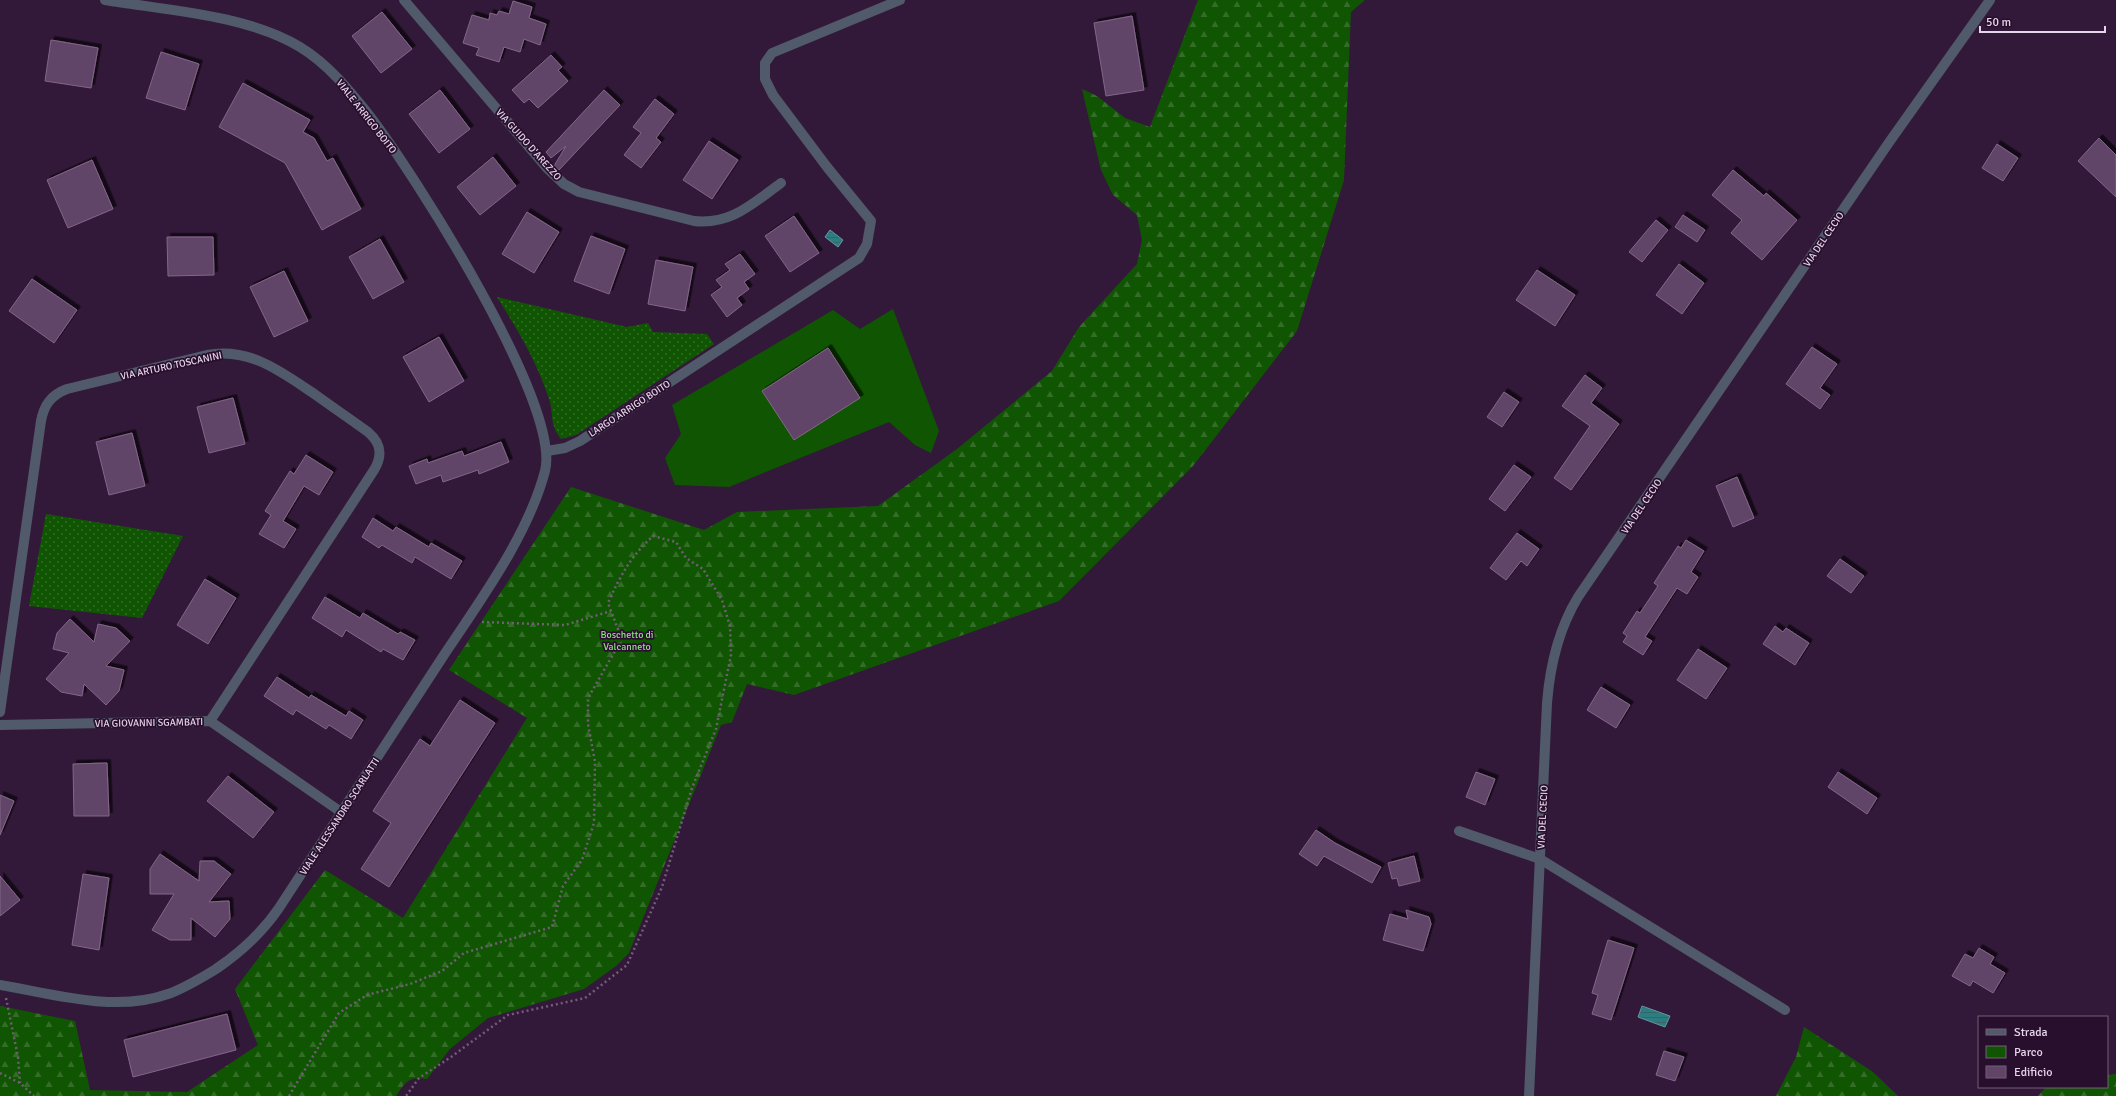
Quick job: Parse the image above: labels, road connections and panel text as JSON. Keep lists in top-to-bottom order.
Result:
{
  "streets": {
    "street": [
      "VIALE ARRIGO BOITO",
      "VIA GUIDO D'AREZZO",
      "VIA DEL CECIO",
      "VIA ARTURO TOSCANINI",
      "LARGO ARRIGO BOITO",
      "VIA GIOVANNI SGAMBATI",
      "VIALE ALESSANDRO SCARLATTI"
    ]
  },
  "crossings": [
    ["VIALE ARRIGO BOITO", "LARGO ARRIGO BOITO"],
    ["VIALE ARRIGO BOITO", "VIALE ALESSANDRO SCARLATTI"],
    ["VIA ARTURO TOSCANINI", "VIA GIOVANNI SGAMBATI"],
    ["LARGO ARRIGO BOITO", "VIALE ALESSANDRO SCARLATTI"],
    ["VIA GIOVANNI SGAMBATI", "VIALE ALESSANDRO SCARLATTI"]
  ],
  "parks": ["Boschetto di Valcanneto"],
  "legend": ["Strada", "Parco", "Edificio"],
  "scale_bar": "50 m"
}
